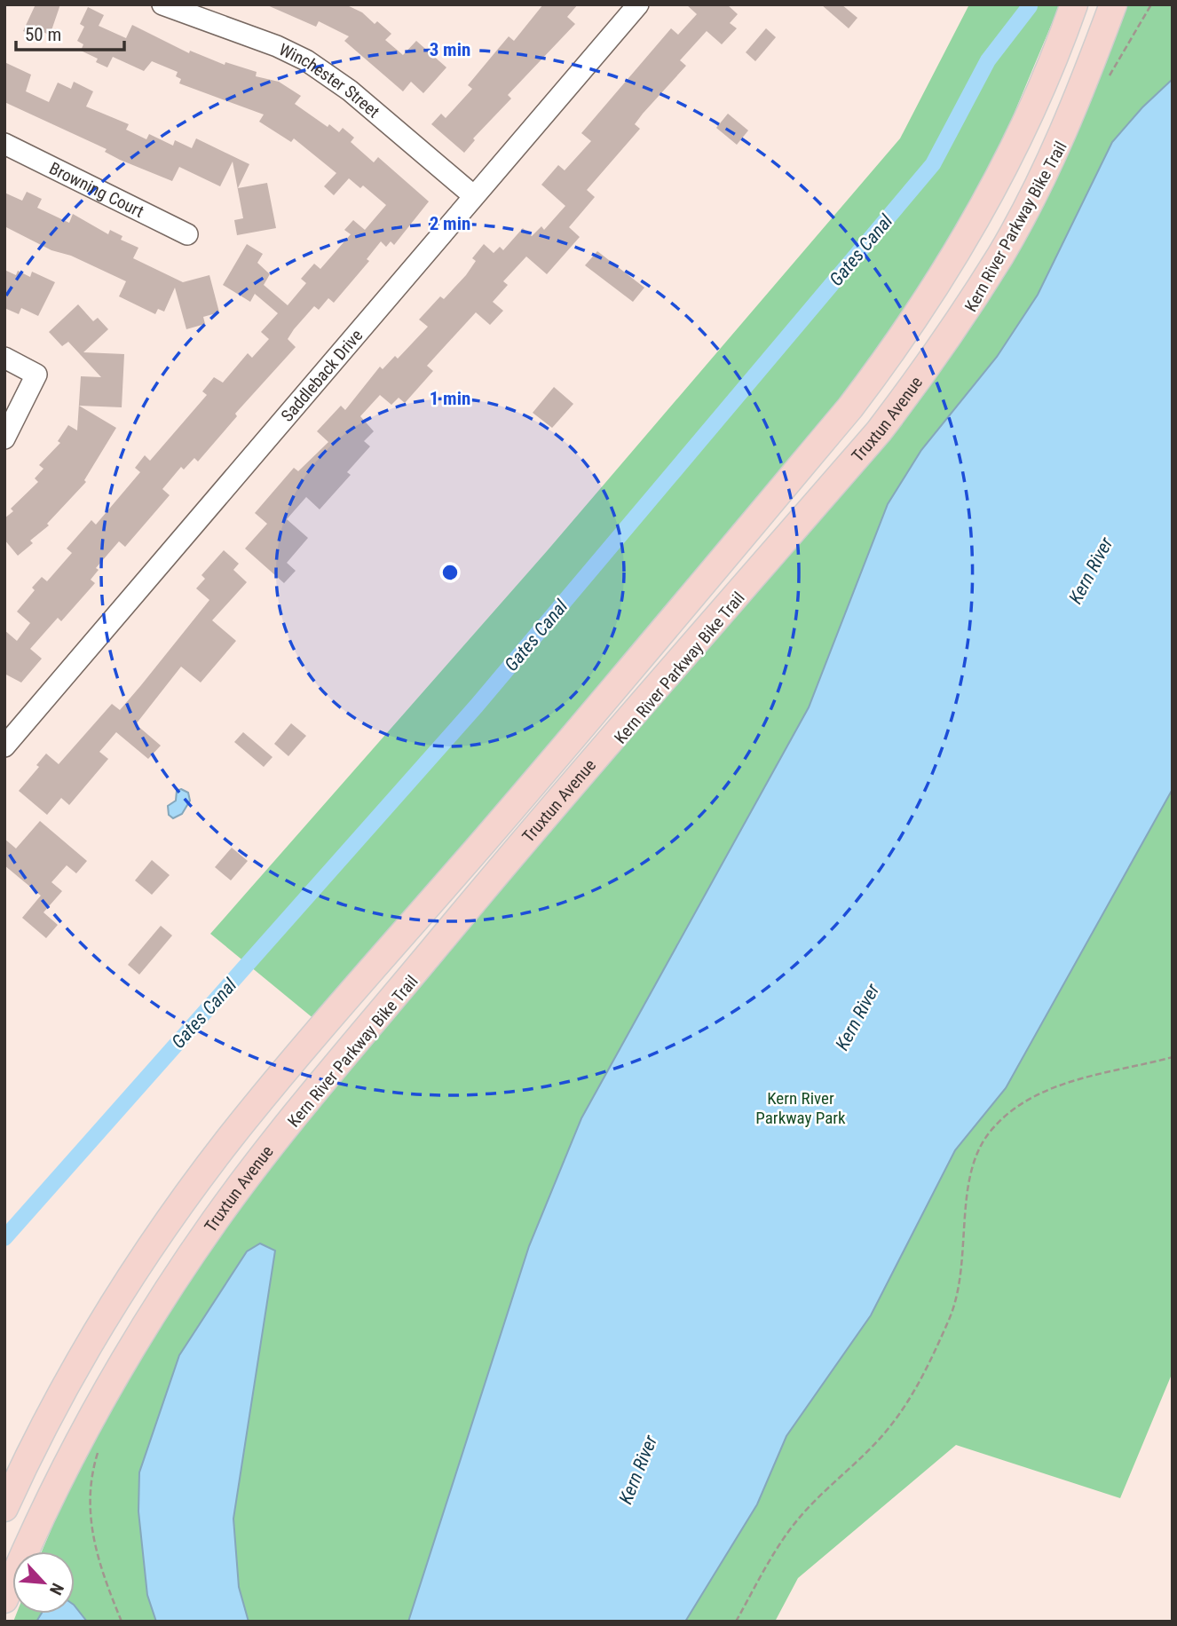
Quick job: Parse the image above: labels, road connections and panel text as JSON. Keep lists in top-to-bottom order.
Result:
{
  "streets": {
    "main road": ["Truxtun Avenue"],
    "street": ["Winchester Street", "Browning Court", "Saddleback Drive"]
  },
  "crossings": [
    ["Winchester Street", "Saddleback Drive"]
  ],
  "water": ["Gates Canal", "Kern River"],
  "parks": ["Kern River Parkway Park"],
  "scale_bar": "50 m",
  "north": "bottom right",
  "rings": ["3 min", "2 min", "1 min"]
}
